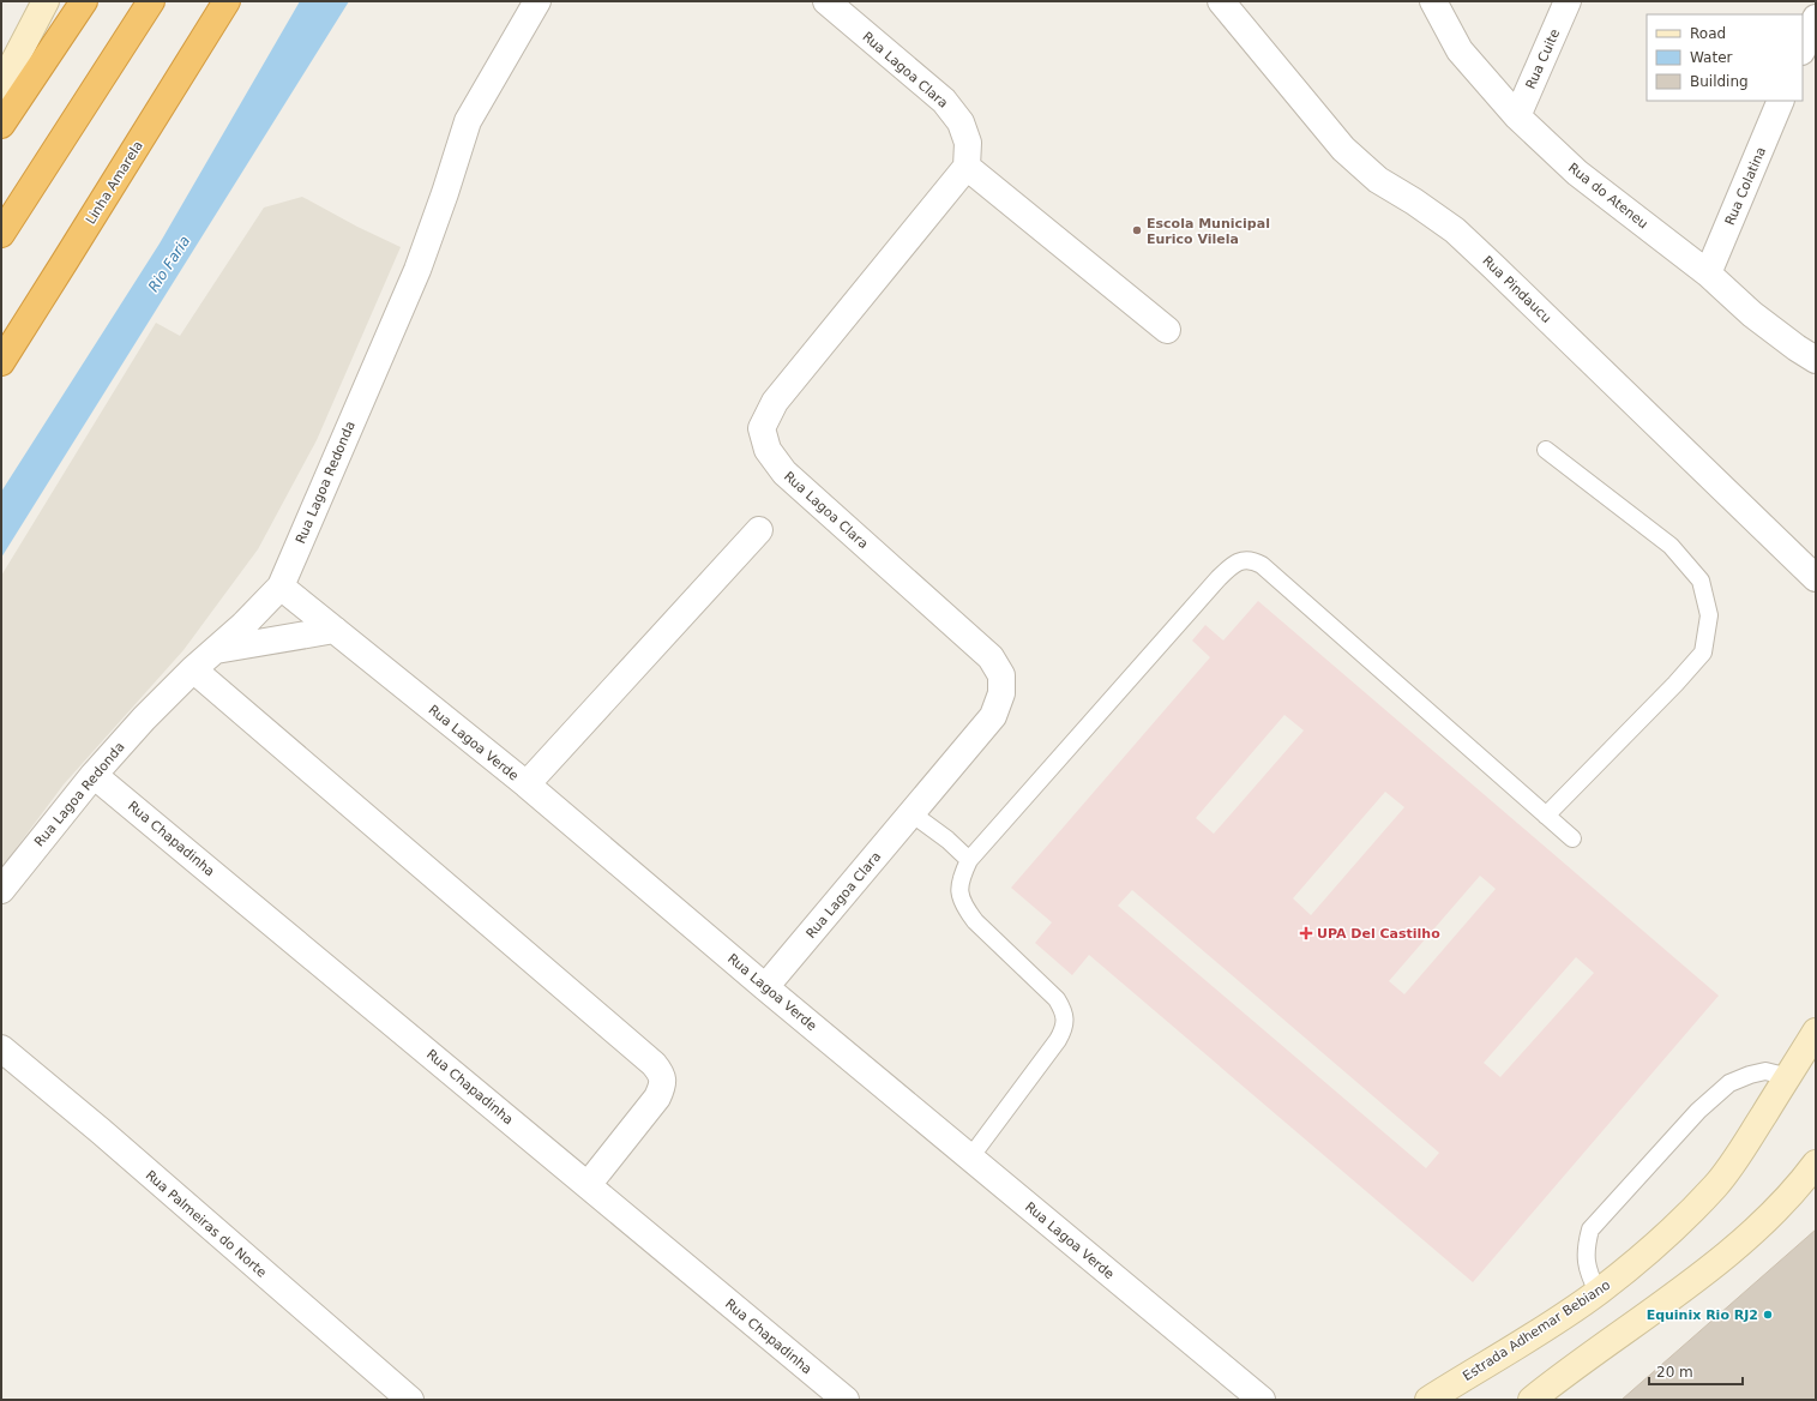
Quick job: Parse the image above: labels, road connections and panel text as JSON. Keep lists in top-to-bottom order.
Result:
{
  "streets": {
    "highway": ["Linha Amarela"],
    "main road": ["Estrada Adhemar Bebiano"],
    "street": [
      "Rua Cuite",
      "Rua Lagoa Clara",
      "Rua Colatina",
      "Rua do Ateneu",
      "Rua Pindaucu",
      "Rua Lagoa Redonda",
      "Rua Lagoa Verde",
      "Rua Chapadinha",
      "Rua Palmeiras do Norte"
    ]
  },
  "crossings": [
    ["Rua Cuite", "Rua do Ateneu"],
    ["Rua Lagoa Clara", "Rua Lagoa Verde"],
    ["Rua Colatina", "Rua do Ateneu"],
    ["Rua Lagoa Redonda", "Rua Lagoa Verde"],
    ["Rua Lagoa Redonda", "Rua Chapadinha"]
  ],
  "water": ["Rio Faria"],
  "places": {
    "other": ["Escola Municipal Eurico Vilela", "Equinix Rio RJ2"],
    "health": ["UPA Del Castilho"]
  },
  "legend": ["Road", "Water", "Building"],
  "scale_bar": "20 m"
}
